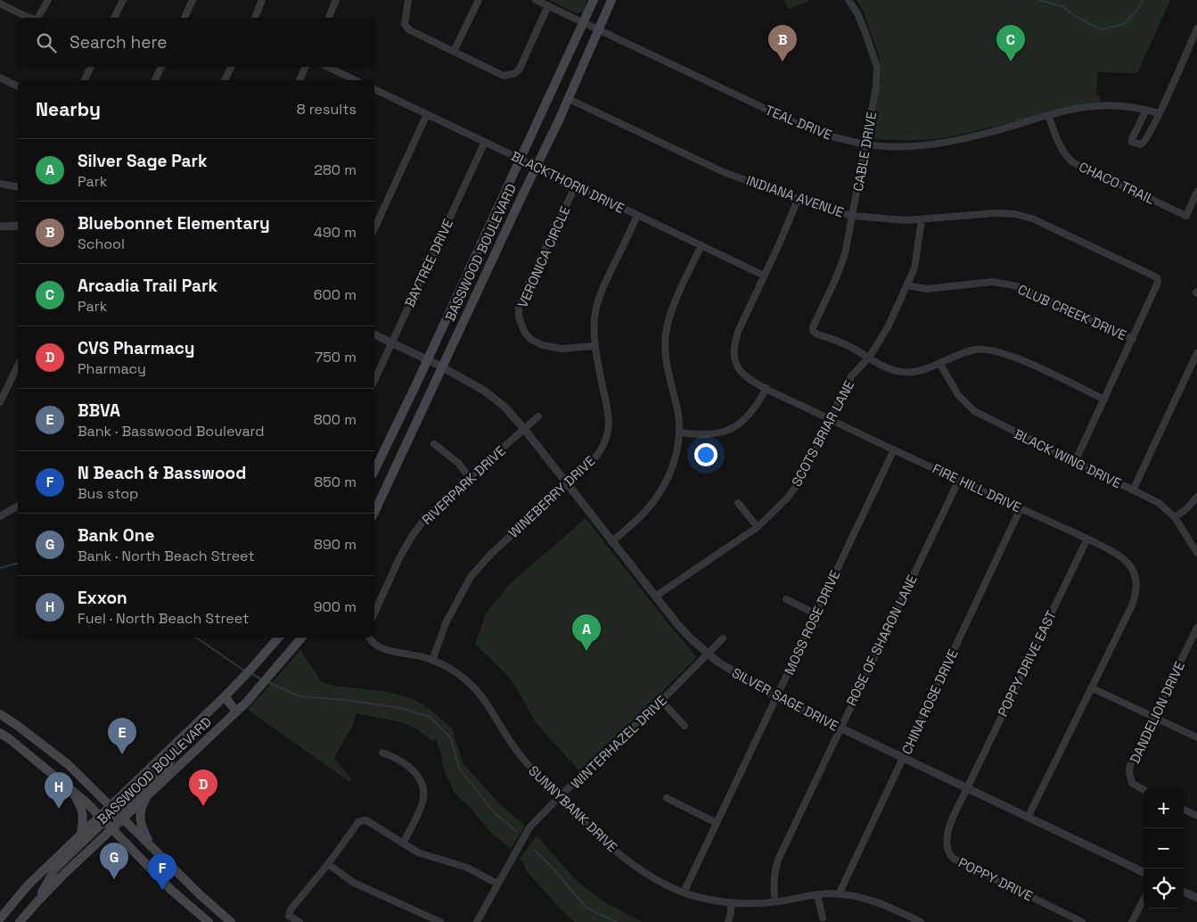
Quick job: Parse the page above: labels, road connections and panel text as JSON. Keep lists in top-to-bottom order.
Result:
{
  "streets": {
    "main road": ["BASSWOOD BOULEVARD"],
    "street": [
      "TEAL DRIVE",
      "CABLE DRIVE",
      "BLACKTHORN DRIVE",
      "CHACO TRAIL",
      "INDIANA AVENUE",
      "VERONICA CIRCLE",
      "BAYTREE DRIVE",
      "CLUB CREEK DRIVE",
      "SCOTS BRIAR LANE",
      "BLACK WING DRIVE",
      "RIVERPARK DRIVE",
      "FIRE HILL DRIVE",
      "WINEBERRY DRIVE",
      "MOSS ROSE DRIVE",
      "ROSE OF SHARON LANE",
      "POPPY DRIVE EAST",
      "SILVER SAGE DRIVE",
      "CHINA ROSE DRIVE",
      "DANDELION DRIVE",
      "WINTERHAZEL DRIVE",
      "SUNNYBANK DRIVE",
      "POPPY DRIVE"
    ]
  },
  "crossings": [
    ["TEAL DRIVE", "CABLE DRIVE"],
    ["TEAL DRIVE", "CHACO TRAIL"],
    ["TEAL DRIVE", "BASSWOOD BOULEVARD"],
    ["CABLE DRIVE", "INDIANA AVENUE"],
    ["CABLE DRIVE", "SCOTS BRIAR LANE"],
    ["BLACKTHORN DRIVE", "BASSWOOD BOULEVARD"],
    ["BLACKTHORN DRIVE", "VERONICA CIRCLE"],
    ["BLACKTHORN DRIVE", "BAYTREE DRIVE"],
    ["BLACKTHORN DRIVE", "FIRE HILL DRIVE"],
    ["BLACKTHORN DRIVE", "WINEBERRY DRIVE"],
    ["INDIANA AVENUE", "BASSWOOD BOULEVARD"],
    ["INDIANA AVENUE", "CLUB CREEK DRIVE"],
    ["INDIANA AVENUE", "SCOTS BRIAR LANE"],
    ["INDIANA AVENUE", "FIRE HILL DRIVE"],
    ["BASSWOOD BOULEVARD", "SILVER SAGE DRIVE"],
    ["VERONICA CIRCLE", "WINEBERRY DRIVE"],
    ["BAYTREE DRIVE", "SILVER SAGE DRIVE"],
    ["CLUB CREEK DRIVE", "SCOTS BRIAR LANE"],
    ["SCOTS BRIAR LANE", "FIRE HILL DRIVE"],
    ["SCOTS BRIAR LANE", "SILVER SAGE DRIVE"],
    ["RIVERPARK DRIVE", "SILVER SAGE DRIVE"],
    ["FIRE HILL DRIVE", "MOSS ROSE DRIVE"],
    ["FIRE HILL DRIVE", "ROSE OF SHARON LANE"],
    ["FIRE HILL DRIVE", "POPPY DRIVE EAST"],
    ["FIRE HILL DRIVE", "SILVER SAGE DRIVE"],
    ["FIRE HILL DRIVE", "CHINA ROSE DRIVE"],
    ["WINEBERRY DRIVE", "SILVER SAGE DRIVE"],
    ["WINEBERRY DRIVE", "SUNNYBANK DRIVE"],
    ["MOSS ROSE DRIVE", "SILVER SAGE DRIVE"],
    ["MOSS ROSE DRIVE", "SUNNYBANK DRIVE"],
    ["ROSE OF SHARON LANE", "SILVER SAGE DRIVE"],
    ["ROSE OF SHARON LANE", "SUNNYBANK DRIVE"],
    ["POPPY DRIVE EAST", "SILVER SAGE DRIVE"],
    ["POPPY DRIVE EAST", "POPPY DRIVE"],
    ["SILVER SAGE DRIVE", "CHINA ROSE DRIVE"],
    ["SILVER SAGE DRIVE", "WINTERHAZEL DRIVE"],
    ["SILVER SAGE DRIVE", "POPPY DRIVE"],
    ["CHINA ROSE DRIVE", "SUNNYBANK DRIVE"],
    ["WINTERHAZEL DRIVE", "SUNNYBANK DRIVE"]
  ],
  "page": {
    "search": "Search here",
    "pins": [
      "B",
      "C",
      "A",
      "E",
      "D",
      "H",
      "G",
      "F"
    ],
    "heading": ["Nearby", "8 results"],
    "list": [
      {
        "mark": "A",
        "name": "Silver Sage Park",
        "note": "Park",
        "value": "280 m"
      },
      {
        "mark": "B",
        "name": "Bluebonnet Elementary",
        "note": "School",
        "value": "490 m"
      },
      {
        "mark": "C",
        "name": "Arcadia Trail Park",
        "note": "Park",
        "value": "600 m"
      },
      {
        "mark": "D",
        "name": "CVS Pharmacy",
        "note": "Pharmacy",
        "value": "750 m"
      },
      {
        "mark": "E",
        "name": "BBVA",
        "note": "Bank · Basswood Boulevard",
        "value": "800 m"
      },
      {
        "mark": "F",
        "name": "N Beach & Basswood",
        "note": "Bus stop",
        "value": "850 m"
      },
      {
        "mark": "G",
        "name": "Bank One",
        "note": "Bank · North Beach Street",
        "value": "890 m"
      },
      {
        "mark": "H",
        "name": "Exxon",
        "note": "Fuel · North Beach Street",
        "value": "900 m"
      }
    ],
    "map_buttons": ["+", "−"]
  }
}
